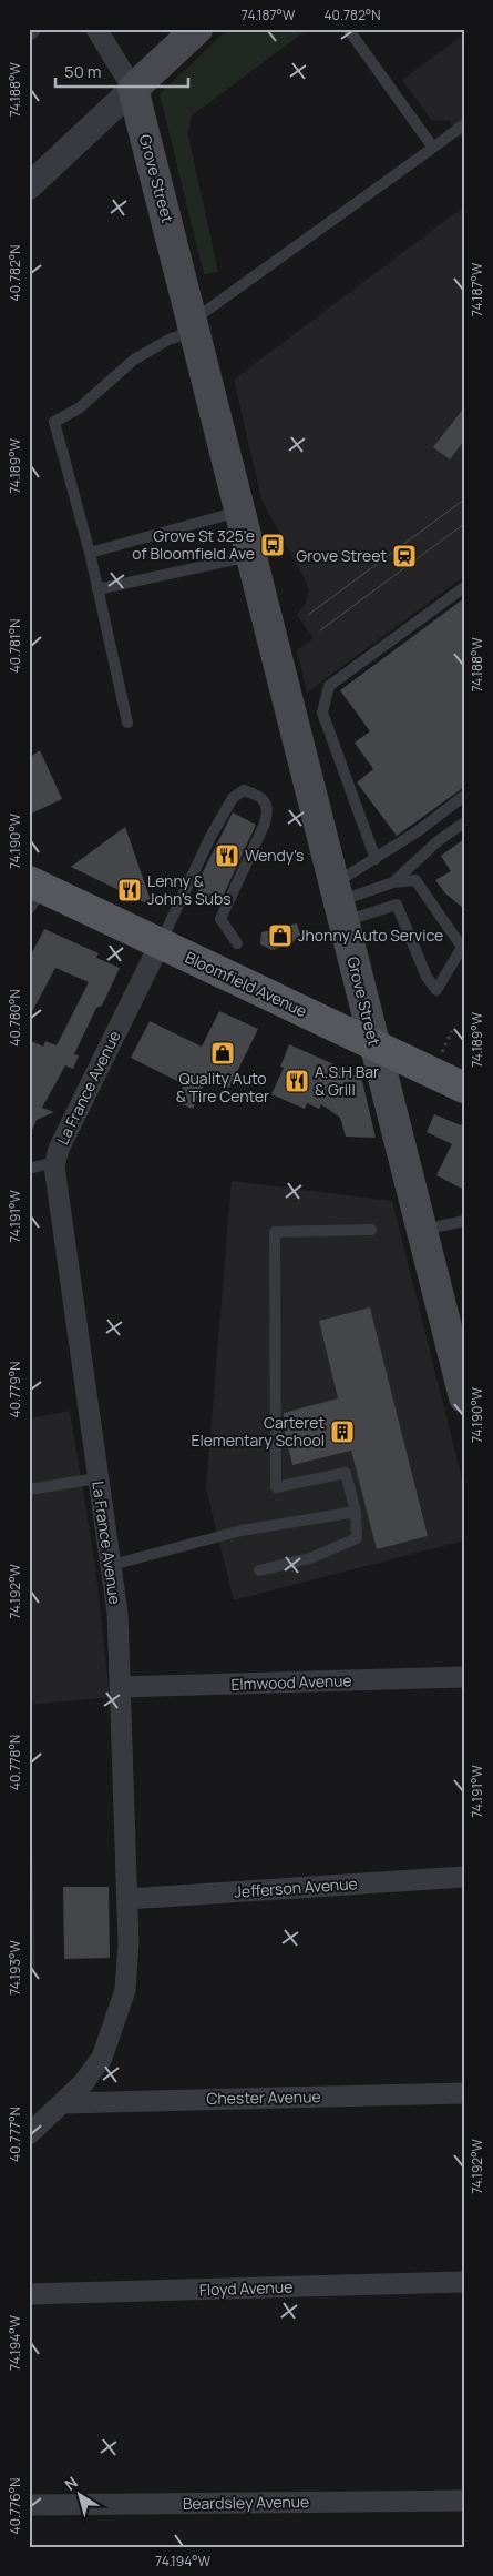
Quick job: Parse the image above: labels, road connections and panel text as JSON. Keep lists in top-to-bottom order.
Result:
{
  "streets": {
    "main road": ["Grove Street", "Bloomfield Avenue"],
    "street": [
      "La France Avenue",
      "Elmwood Avenue",
      "Jefferson Avenue",
      "Chester Avenue",
      "Floyd Avenue",
      "Beardsley Avenue"
    ]
  },
  "crossings": [
    ["Grove Street", "Bloomfield Avenue"],
    ["Bloomfield Avenue", "La France Avenue"],
    ["La France Avenue", "Elmwood Avenue"],
    ["La France Avenue", "Jefferson Avenue"],
    ["La France Avenue", "Chester Avenue"]
  ],
  "places": {
    "bus stop": ["Grove St 325'e of Bloomfield Ave"],
    "station": ["Grove Street"],
    "restaurant": ["Wendy's", "Lenny & John's Subs", "A.S.H Bar & Grill"],
    "shop": ["Jhonny Auto Service", "Quality Auto & Tire Center"],
    "building": ["Carteret Elementary School"]
  },
  "scale_bar": "50 m",
  "north": "top left",
  "coordinates": [
    "74.187°W",
    "40.782°N",
    "74.188°W",
    "74.189°W",
    "40.781°N",
    "74.190°W",
    "40.780°N",
    "74.191°W",
    "40.779°N",
    "74.192°W",
    "40.778°N",
    "74.193°W",
    "40.777°N",
    "74.194°W",
    "40.776°N"
  ]
}
